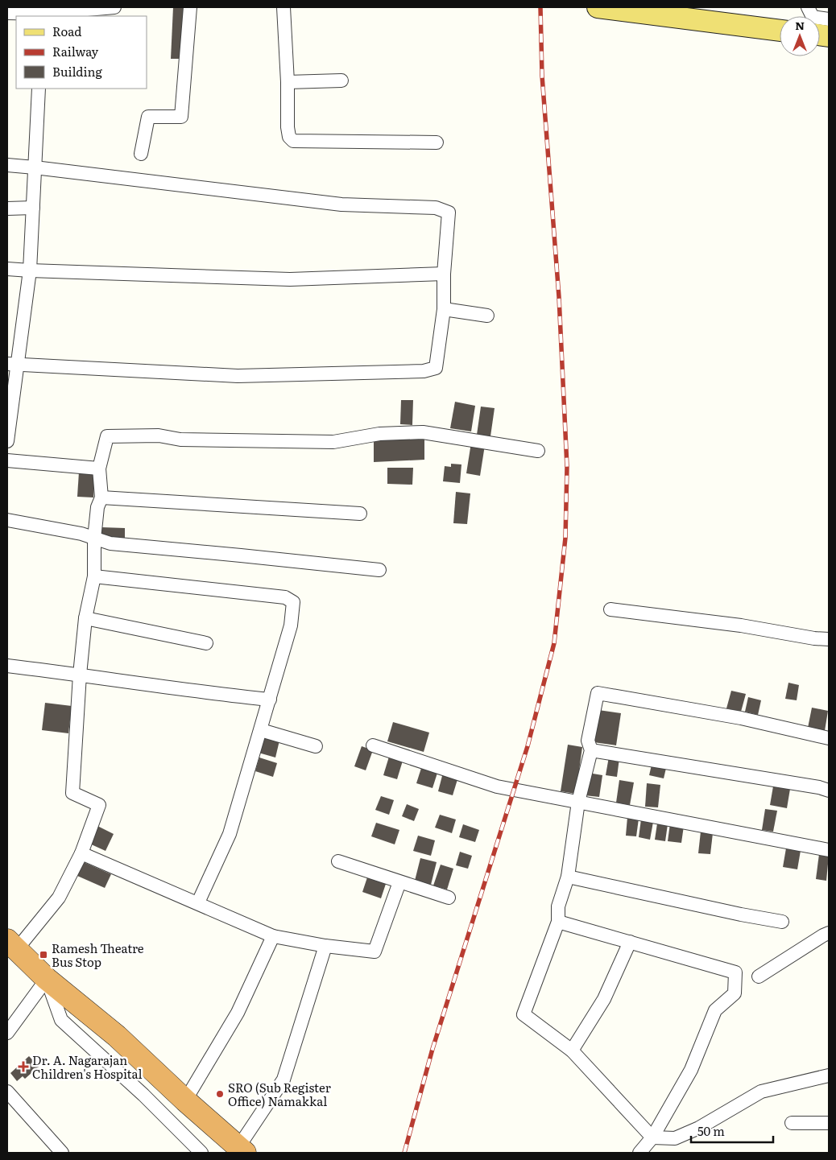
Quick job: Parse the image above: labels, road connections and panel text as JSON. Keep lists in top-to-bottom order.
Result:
{
  "places": {
    "transit": ["Ramesh Theatre Bus Stop"],
    "health": ["Dr. A. Nagarajan Children's Hospital"],
    "other": ["SRO (Sub Register Office) Namakkal"]
  },
  "legend": ["Road", "Railway", "Building"],
  "scale_bar": "50 m",
  "north": "top"
}
